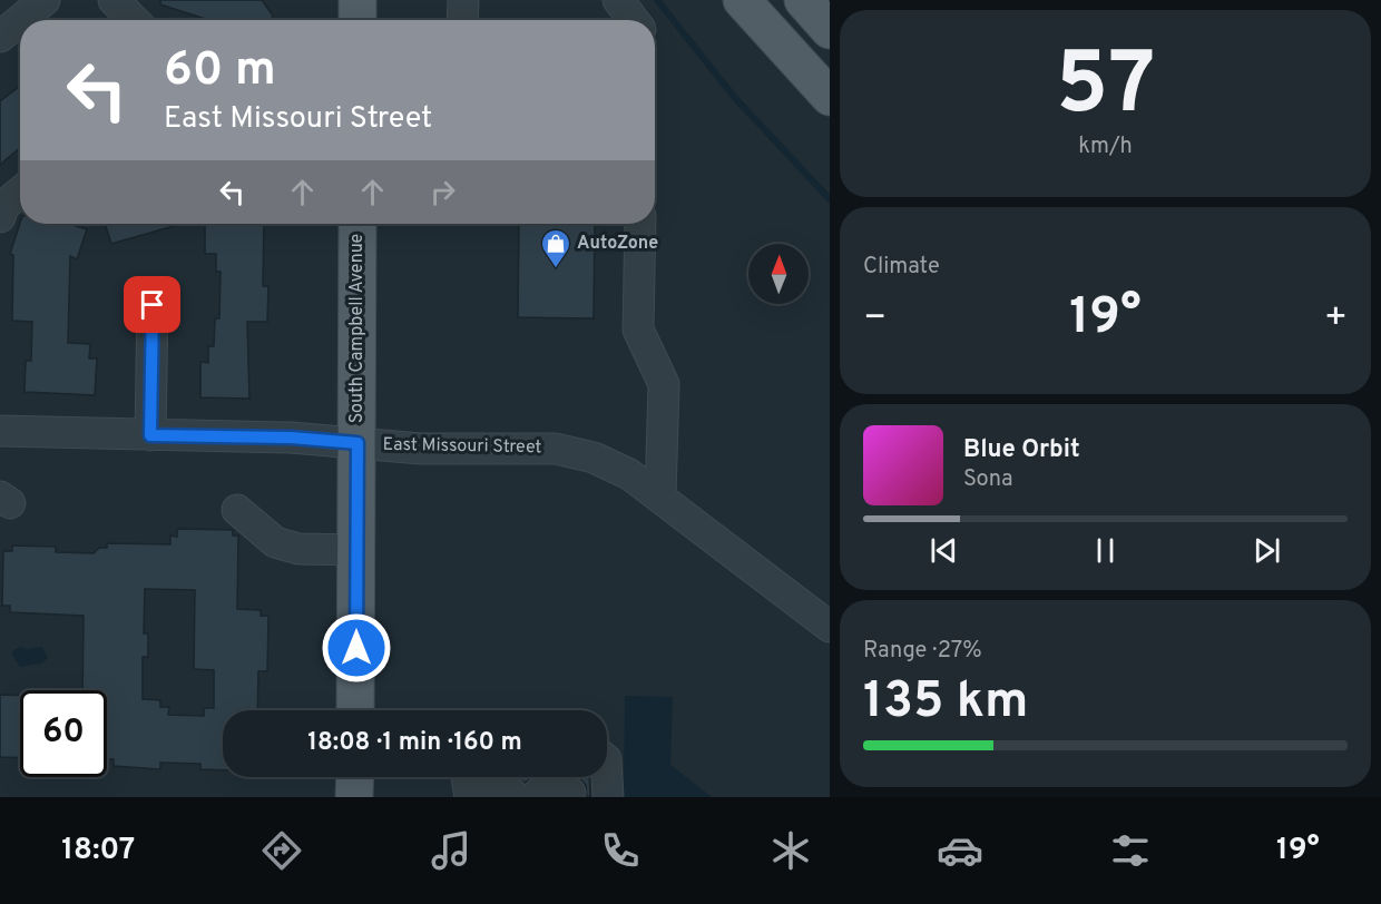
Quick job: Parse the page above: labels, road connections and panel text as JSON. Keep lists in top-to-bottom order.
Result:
{
  "streets": {
    "main road": ["South Campbell Avenue"],
    "street": ["East Missouri Street"]
  },
  "crossings": [
    ["South Campbell Avenue", "East Missouri Street"]
  ],
  "places": {
    "shop": ["AutoZone"]
  },
  "north": "top",
  "page": {
    "tile": [
      ["57", "km/h"],
      "Climate",
      ["Range · 27%", "135 km"]
    ],
    "turn": ["60 m", "East Missouri Street"],
    "heat": ["−", "19°", "+"],
    "song": ["Blue Orbit", "Sona"],
    "limit": "60",
    "trip": "18:08 · 1 min · 160 m",
    "tabs": ["18:07", "19°"]
  }
}
